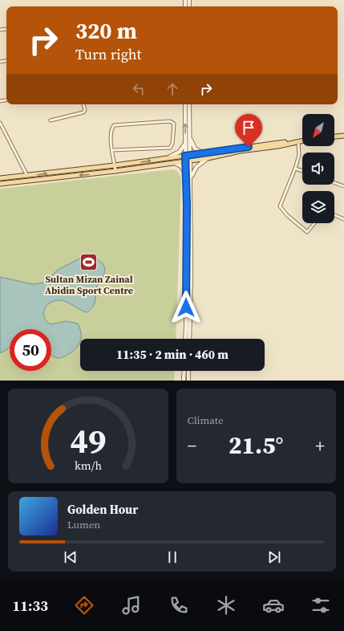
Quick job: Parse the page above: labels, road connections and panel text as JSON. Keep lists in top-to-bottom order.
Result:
{
  "places": {
    "sports": ["Sultan Mizan Zainal Abidin Sport Centre"]
  },
  "north": "bottom left",
  "page": {
    "turn": ["320 m", "Turn right"],
    "limit": "50",
    "trip": "11:35 · 2 min · 460 m",
    "tile": "Climate",
    "heat": ["−", "21.5°", "+"],
    "song": ["Golden Hour", "Lumen"],
    "tabs": "11:33",
    "gauge": ["49", "km/h"]
  }
}
